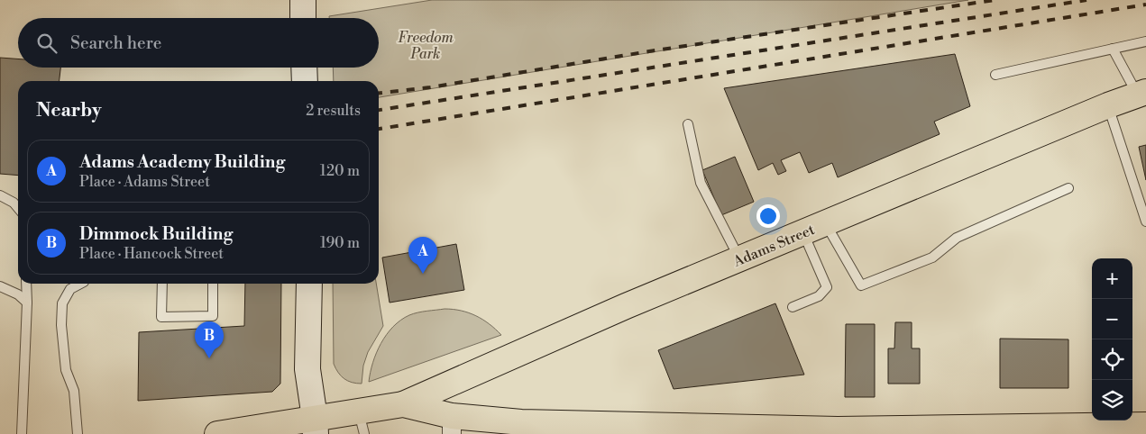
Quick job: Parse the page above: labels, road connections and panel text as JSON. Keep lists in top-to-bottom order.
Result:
{
  "streets": {
    "main road": ["Adams Street"]
  },
  "parks": ["Freedom Park"],
  "page": {
    "search": "Search here",
    "heading": ["Nearby", "2 results"],
    "list": [
      {
        "mark": "A",
        "name": "Adams Academy Building",
        "note": "Place · Adams Street",
        "value": "120 m"
      },
      {
        "mark": "B",
        "name": "Dimmock Building",
        "note": "Place · Hancock Street",
        "value": "190 m"
      }
    ],
    "pins": ["A", "B"],
    "map_buttons": ["+", "−"]
  }
}
